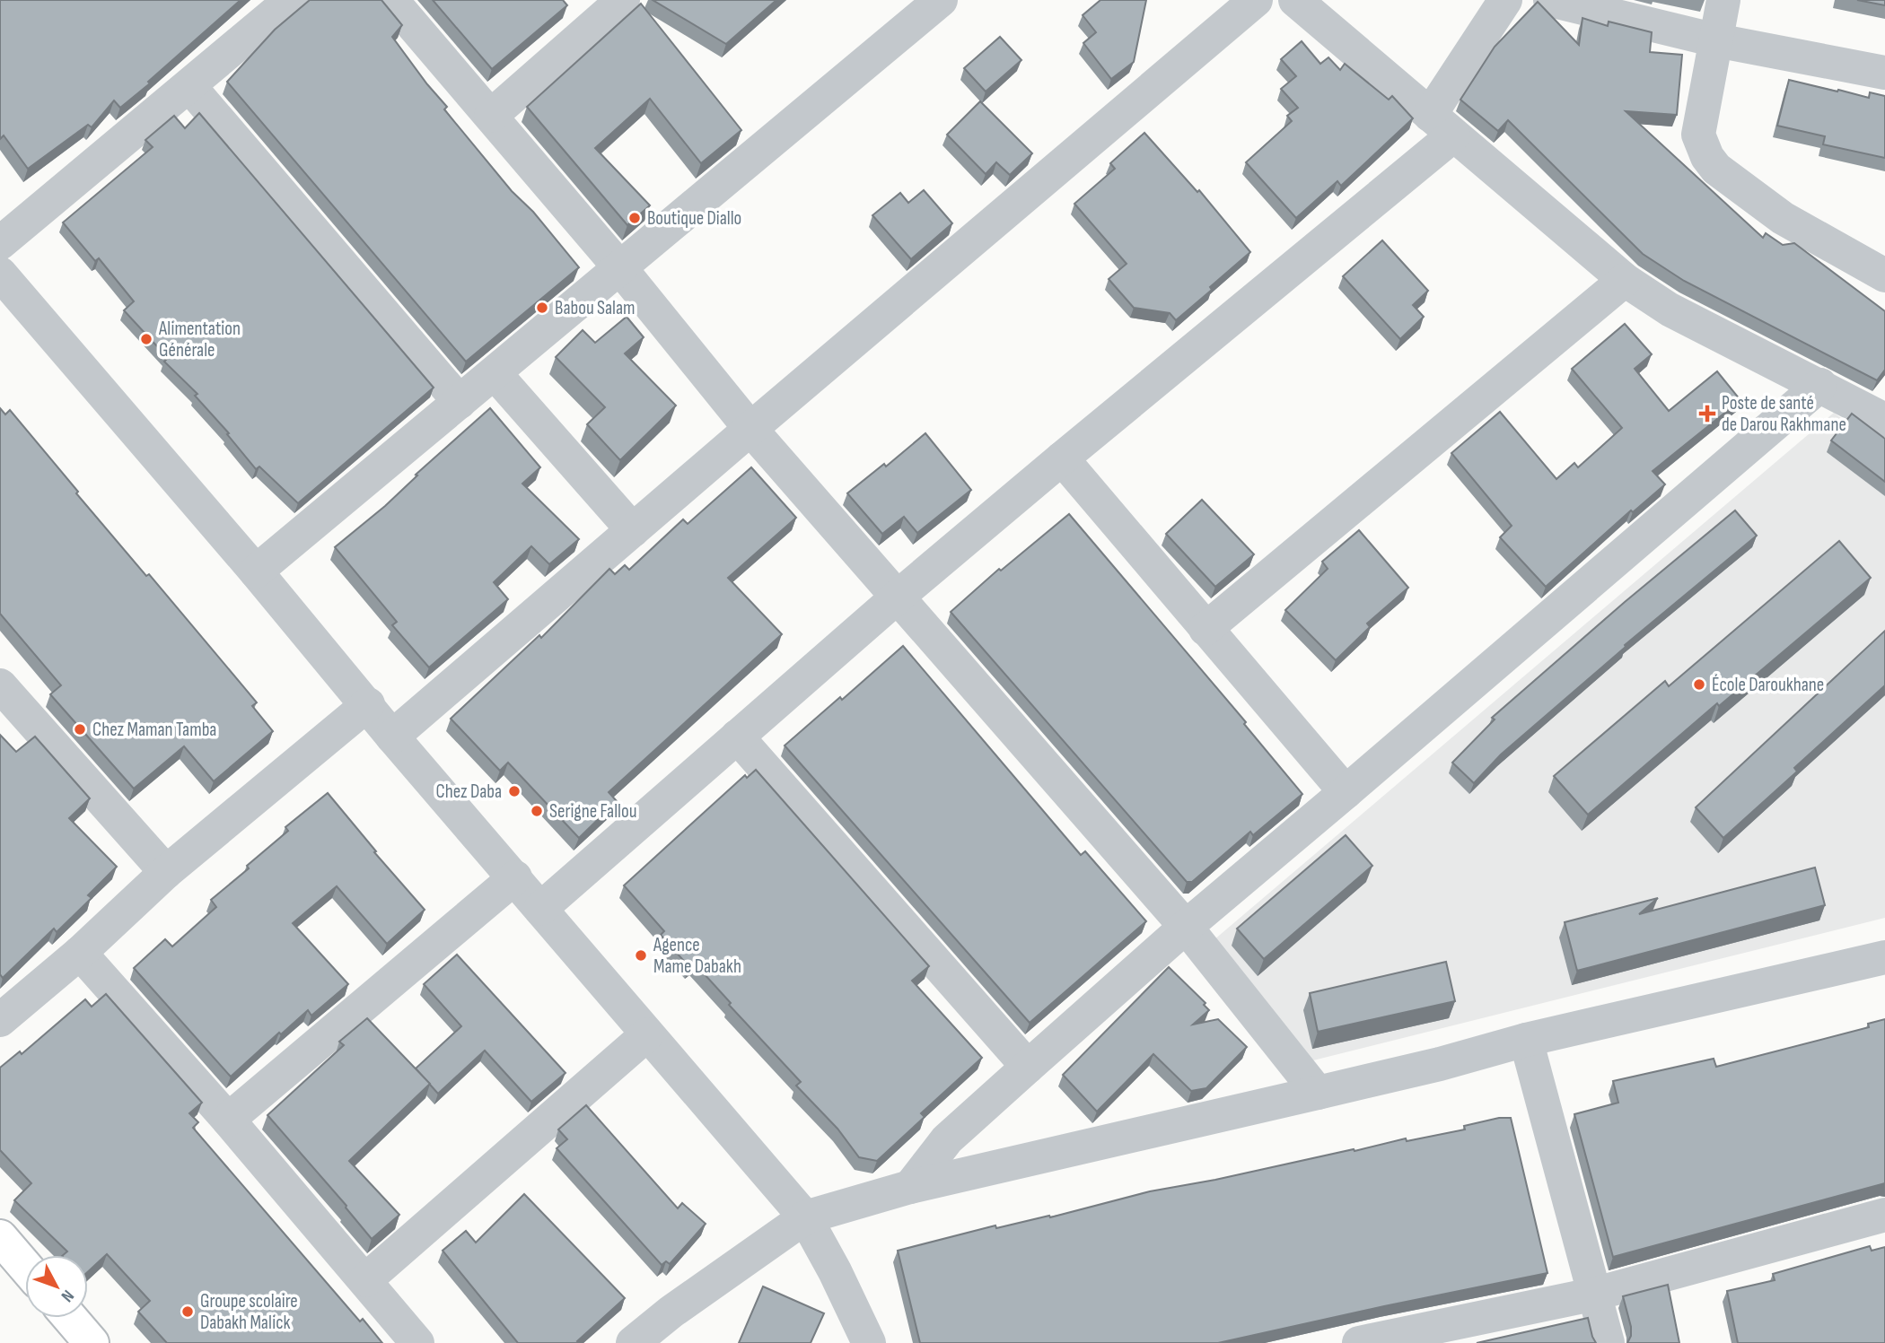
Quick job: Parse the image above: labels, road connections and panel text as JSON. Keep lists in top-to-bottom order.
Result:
{
  "places": {
    "other": [
      "Boutique Diallo",
      "Babou Salam",
      "Alimentation Générale",
      "École Daroukhane",
      "Chez Maman Tamba",
      "Chez Daba",
      "Serigne Fallou",
      "Agence Mame Dabakh",
      "Groupe scolaire Dabakh Malick"
    ],
    "health": ["Poste de santé de Darou Rakhmane"]
  },
  "north": "bottom right"
}
